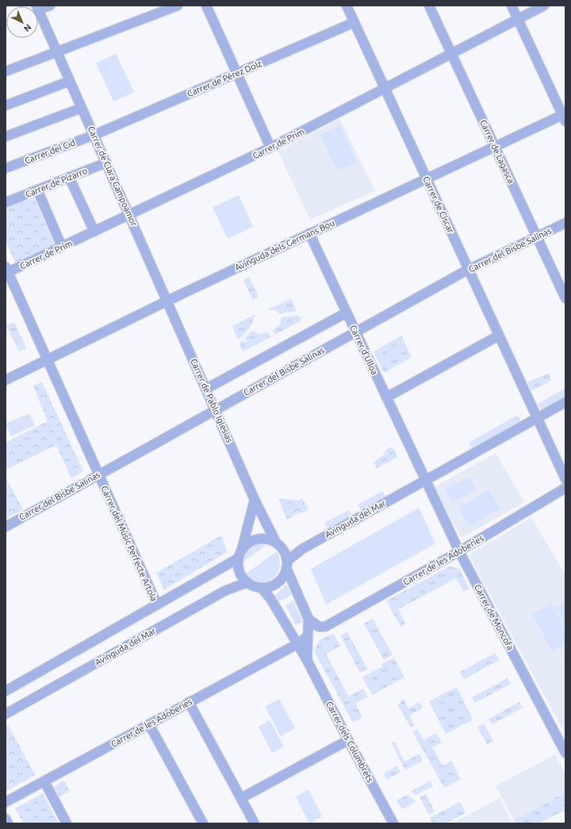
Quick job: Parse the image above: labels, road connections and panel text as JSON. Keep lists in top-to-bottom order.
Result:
{
  "streets": {
    "street": [
      "Carrer de Pérez Dolz",
      "Carrer de Prim",
      "Carrer del Cid",
      "Carrer de Lagasca",
      "Carrer de Clara Campoamor",
      "Carrer de Pizarro",
      "Carrer de Ciscar",
      "Avinguda dels Germans Bou",
      "Carrer del Bisbe Salinas",
      "Carrer d'Ulloa",
      "Carrer de Pablo Iglesias",
      "Avinguda del Mar",
      "Carrer del Músic Perfecte Artola",
      "Carrer de les Adoberies",
      "Carrer de Moncofa",
      "Carrer dels Columbrets"
    ]
  },
  "crossings": [
    ["Carrer de Pérez Dolz", "Carrer del Cid"],
    ["Carrer de Pérez Dolz", "Carrer de Clara Campoamor"],
    ["Carrer de Pérez Dolz", "Carrer de Ciscar"],
    ["Carrer de Prim", "Carrer de Lagasca"],
    ["Carrer de Prim", "Carrer de Clara Campoamor"],
    ["Carrer de Prim", "Carrer de Ciscar"],
    ["Carrer de Prim", "Carrer del Músic Perfecte Artola"],
    ["Carrer del Cid", "Carrer de Clara Campoamor"],
    ["Carrer de Lagasca", "Avinguda dels Germans Bou"],
    ["Carrer de Lagasca", "Carrer del Bisbe Salinas"],
    ["Carrer de Clara Campoamor", "Carrer de Pizarro"],
    ["Carrer de Clara Campoamor", "Avinguda dels Germans Bou"],
    ["Carrer de Clara Campoamor", "Carrer de Pablo Iglesias"],
    ["Carrer de Ciscar", "Avinguda dels Germans Bou"],
    ["Carrer de Ciscar", "Carrer del Bisbe Salinas"],
    ["Carrer de Ciscar", "Avinguda del Mar"],
    ["Avinguda dels Germans Bou", "Carrer d'Ulloa"],
    ["Avinguda dels Germans Bou", "Carrer de Pablo Iglesias"],
    ["Avinguda dels Germans Bou", "Carrer del Músic Perfecte Artola"],
    ["Carrer del Bisbe Salinas", "Carrer d'Ulloa"],
    ["Carrer del Bisbe Salinas", "Carrer de Pablo Iglesias"],
    ["Carrer del Bisbe Salinas", "Carrer del Músic Perfecte Artola"],
    ["Carrer d'Ulloa", "Avinguda del Mar"],
    ["Carrer d'Ulloa", "Carrer de Moncofa"],
    ["Carrer de Pablo Iglesias", "Avinguda del Mar"],
    ["Carrer de Pablo Iglesias", "Carrer dels Columbrets"],
    ["Avinguda del Mar", "Carrer de Moncofa"],
    ["Avinguda del Mar", "Carrer dels Columbrets"],
    ["Carrer de les Adoberies", "Carrer de Moncofa"],
    ["Carrer de les Adoberies", "Carrer dels Columbrets"]
  ],
  "north": "bottom right"
}
